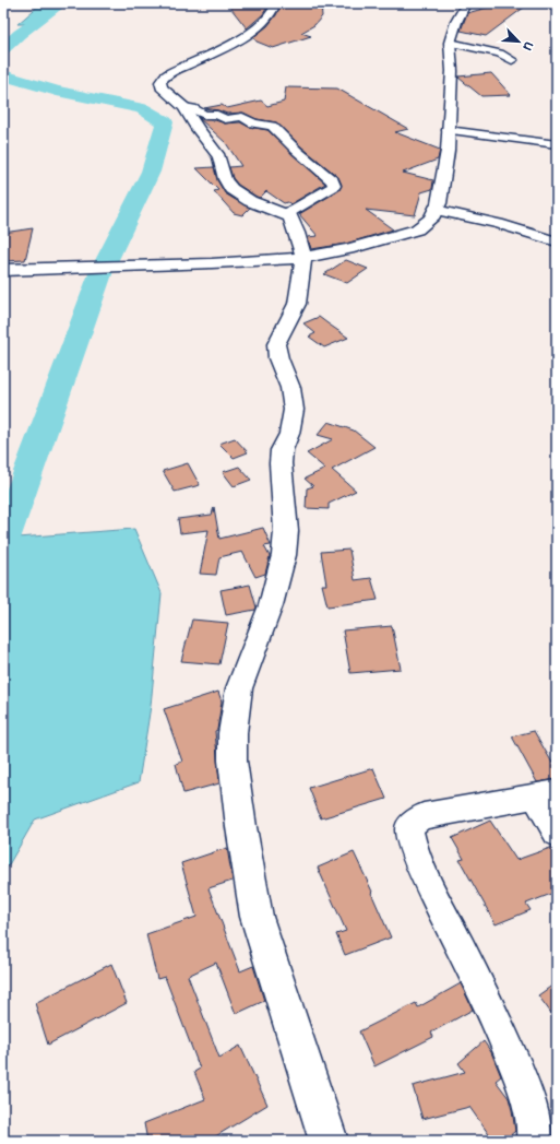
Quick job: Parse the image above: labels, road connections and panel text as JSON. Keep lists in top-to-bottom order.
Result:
{
  "north": "bottom right"
}
